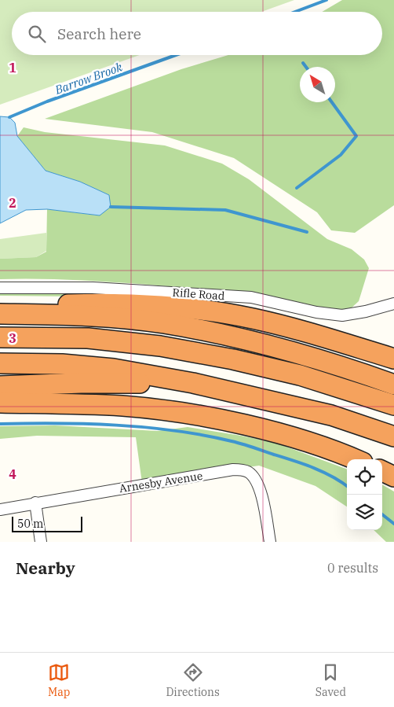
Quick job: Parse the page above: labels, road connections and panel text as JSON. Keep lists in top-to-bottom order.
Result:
{
  "streets": {
    "street": ["Rifle Road", "Arnesby Avenue"]
  },
  "water": ["Barrow Brook"],
  "scale_bar": "50 m",
  "north": "top left",
  "page": {
    "search": "Search here",
    "scale": "50 m",
    "heading": ["Nearby", "0 results"],
    "nav": ["Map", "Directions", "Saved"]
  },
  "grid": {
    "rows": [
      "1",
      "2",
      "3",
      "4"
    ]
  }
}
